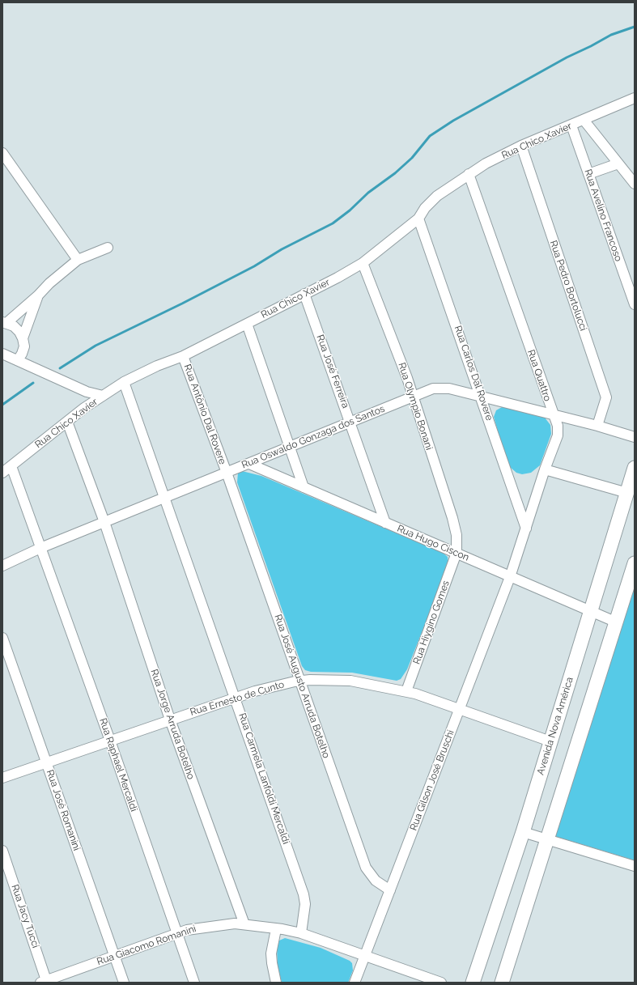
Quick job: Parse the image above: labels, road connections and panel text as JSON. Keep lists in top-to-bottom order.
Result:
{
  "streets": {
    "street": [
      "Rua Chico Xavier",
      "Rua Avelino Francoso",
      "Rua Pedro Bortolucci",
      "Rua José Ferreira",
      "Rua Carlos Dal Rovere",
      "Rua Quattro",
      "Rua Olympio Bonani",
      "Rua Antônio Dal Rovere",
      "Rua Oswaldo Gonzaga dos Santos",
      "Rua Hugo Ciscon",
      "Rua Hiygino Gomes",
      "Rua José Augusto Arruda Botelho",
      "Rua Ernesto de Cunto",
      "Rua Jorge Arruda Botelho",
      "Avenida Nova América",
      "Rua Raphael Mercaldi",
      "Rua Carmela Lanfoldi Mercaldi",
      "Rua Gilson José Bruschi",
      "Rua José Romanini",
      "Rua Jacy Tucci",
      "Rua Giacomo Romanini"
    ]
  },
  "crossings": [
    ["Rua Chico Xavier", "Rua Avelino Francoso"],
    ["Rua Chico Xavier", "Rua Pedro Bortolucci"],
    ["Rua Chico Xavier", "Rua José Ferreira"],
    ["Rua Chico Xavier", "Rua Carlos Dal Rovere"],
    ["Rua Chico Xavier", "Rua Quattro"],
    ["Rua Chico Xavier", "Rua Olympio Bonani"],
    ["Rua Chico Xavier", "Rua Antônio Dal Rovere"],
    ["Rua Chico Xavier", "Rua Jorge Arruda Botelho"],
    ["Rua Chico Xavier", "Rua Raphael Mercaldi"],
    ["Rua Chico Xavier", "Rua Carmela Lanfoldi Mercaldi"],
    ["Rua Pedro Bortolucci", "Rua Oswaldo Gonzaga dos Santos"],
    ["Rua José Ferreira", "Rua Oswaldo Gonzaga dos Santos"],
    ["Rua José Ferreira", "Rua Hugo Ciscon"],
    ["Rua Carlos Dal Rovere", "Rua Quattro"],
    ["Rua Carlos Dal Rovere", "Rua Oswaldo Gonzaga dos Santos"],
    ["Rua Quattro", "Rua Oswaldo Gonzaga dos Santos"],
    ["Rua Quattro", "Rua Hugo Ciscon"],
    ["Rua Quattro", "Rua Gilson José Bruschi"],
    ["Rua Olympio Bonani", "Rua Oswaldo Gonzaga dos Santos"],
    ["Rua Olympio Bonani", "Rua Hugo Ciscon"],
    ["Rua Olympio Bonani", "Rua Hiygino Gomes"],
    ["Rua Antônio Dal Rovere", "Rua Oswaldo Gonzaga dos Santos"],
    ["Rua Antônio Dal Rovere", "Rua José Augusto Arruda Botelho"],
    ["Rua Oswaldo Gonzaga dos Santos", "Rua Hugo Ciscon"],
    ["Rua Oswaldo Gonzaga dos Santos", "Rua José Augusto Arruda Botelho"],
    ["Rua Oswaldo Gonzaga dos Santos", "Rua Jorge Arruda Botelho"],
    ["Rua Oswaldo Gonzaga dos Santos", "Rua Raphael Mercaldi"],
    ["Rua Oswaldo Gonzaga dos Santos", "Rua Carmela Lanfoldi Mercaldi"],
    ["Rua Hugo Ciscon", "Rua Hiygino Gomes"],
    ["Rua Hugo Ciscon", "Avenida Nova América"],
    ["Rua Hugo Ciscon", "Rua Gilson José Bruschi"],
    ["Rua Hiygino Gomes", "Rua Ernesto de Cunto"],
    ["Rua José Augusto Arruda Botelho", "Rua Ernesto de Cunto"],
    ["Rua José Augusto Arruda Botelho", "Rua Gilson José Bruschi"],
    ["Rua Ernesto de Cunto", "Rua Jorge Arruda Botelho"],
    ["Rua Ernesto de Cunto", "Avenida Nova América"],
    ["Rua Ernesto de Cunto", "Rua Raphael Mercaldi"],
    ["Rua Ernesto de Cunto", "Rua Carmela Lanfoldi Mercaldi"],
    ["Rua Ernesto de Cunto", "Rua Gilson José Bruschi"],
    ["Rua Ernesto de Cunto", "Rua José Romanini"],
    ["Rua Jorge Arruda Botelho", "Rua Giacomo Romanini"],
    ["Rua Raphael Mercaldi", "Rua Giacomo Romanini"],
    ["Rua Carmela Lanfoldi Mercaldi", "Rua Giacomo Romanini"],
    ["Rua Gilson José Bruschi", "Rua Giacomo Romanini"],
    ["Rua José Romanini", "Rua Giacomo Romanini"],
    ["Rua Jacy Tucci", "Rua Giacomo Romanini"]
  ]
}
